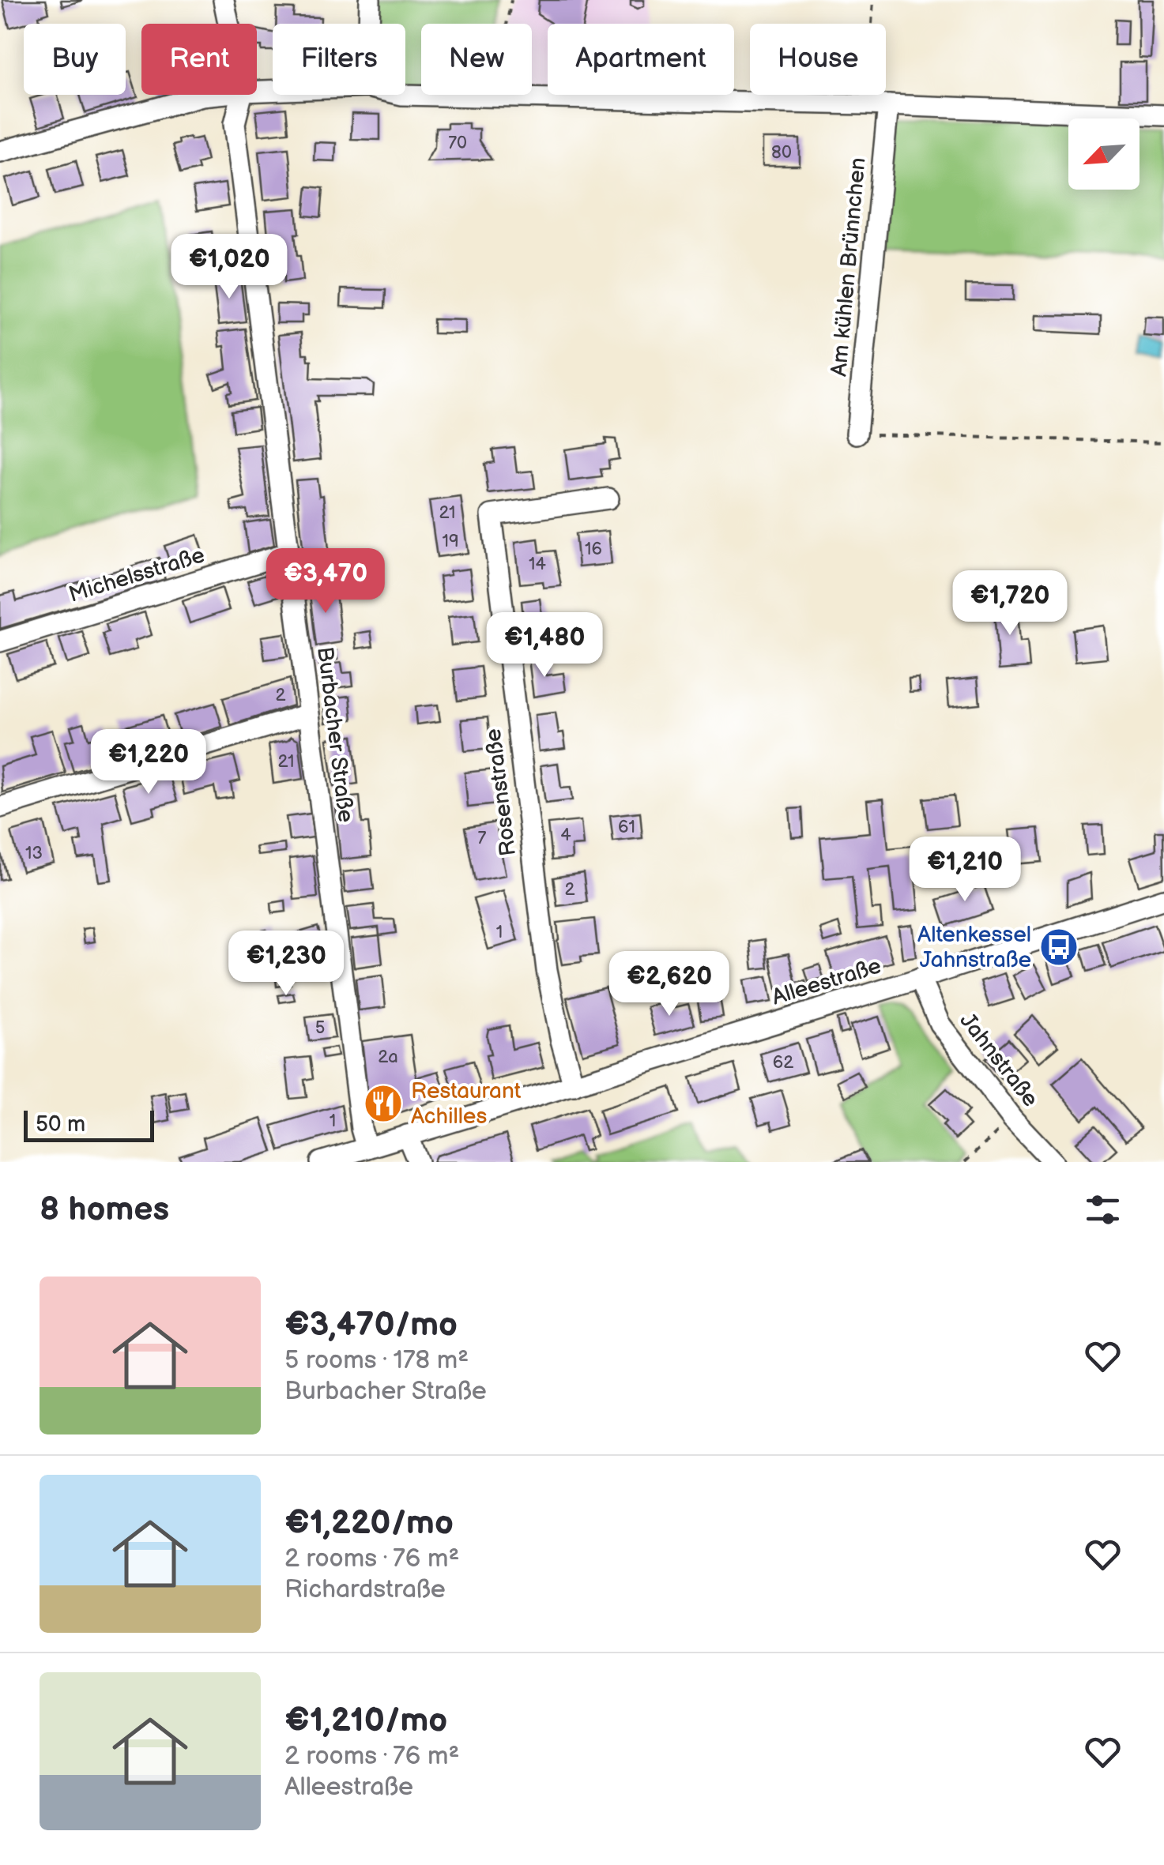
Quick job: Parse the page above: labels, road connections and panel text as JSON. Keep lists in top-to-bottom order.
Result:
{
  "streets": {
    "street": [
      "Am kühlen Brünnchen",
      "Michelsstraße",
      "Burbacher Straße",
      "Rosenstraße",
      "Alleestraße",
      "Jahnstraße"
    ]
  },
  "crossings": [
    ["Michelsstraße", "Burbacher Straße"],
    ["Burbacher Straße", "Alleestraße"],
    ["Rosenstraße", "Alleestraße"],
    ["Alleestraße", "Jahnstraße"]
  ],
  "places": {
    "bus stop": ["Altenkessel Jahnstraße"],
    "restaurant": ["Restaurant Achilles"]
  },
  "house_numbers": [
    "70",
    "80",
    "21",
    "19",
    "16",
    "14",
    "2",
    "21",
    "61",
    "4",
    "7",
    "13",
    "2",
    "1",
    "5",
    "2a",
    "62",
    "1"
  ],
  "scale_bar": "50 m",
  "north": "bottom left",
  "page": {
    "chip": [
      "Buy",
      "Rent",
      "Filters",
      "New",
      "Apartment",
      "House"
    ],
    "price": [
      "€1,020",
      "€3,470",
      "€1,720",
      "€1,480",
      "€1,220",
      "€1,210",
      "€1,230",
      "€2,620"
    ],
    "scale": "50 m",
    "heading": "8 homes",
    "list": [
      {
        "name": "€3,470/mo",
        "note": "5 rooms · 178 m² · Burbacher Straße"
      },
      {
        "name": "€1,220/mo",
        "note": "2 rooms · 76 m² · Richardstraße"
      },
      {
        "name": "€1,210/mo",
        "note": "2 rooms · 76 m² · Alleestraße"
      }
    ]
  }
}
